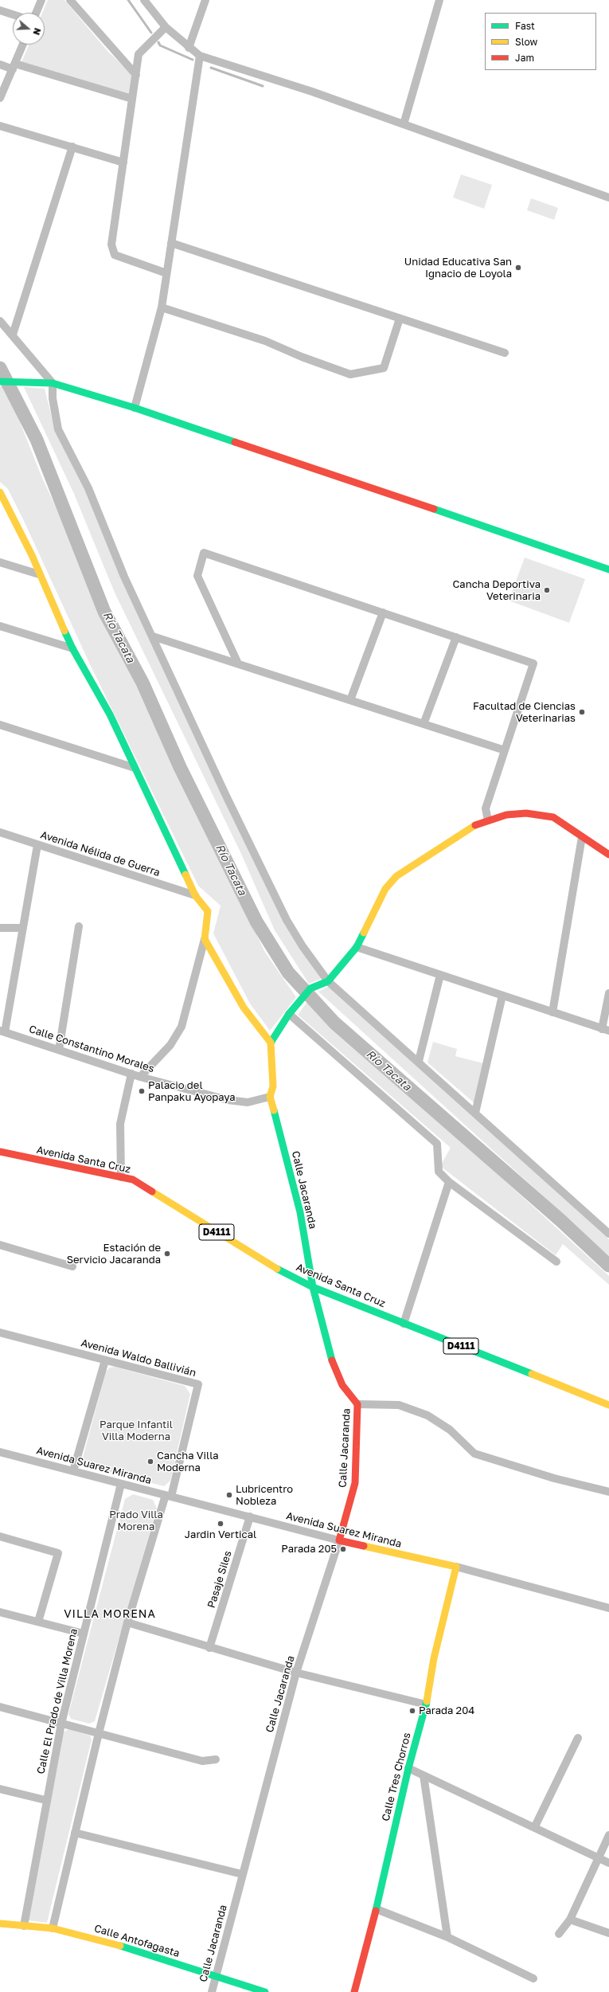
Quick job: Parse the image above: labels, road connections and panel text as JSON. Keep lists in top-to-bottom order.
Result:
{
  "streets": {
    "street": [
      "Avenida Nélida de Guerra",
      "Calle Constantino Morales",
      "Avenida Santa Cruz",
      "Calle Jacaranda",
      "D4111",
      "Avenida Waldo Ballivián",
      "Avenida Suarez Miranda",
      "Pasaje Siles",
      "Calle El Prado de Villa Morena",
      "Calle Tres Chorros",
      "Calle Antofagasta"
    ]
  },
  "crossings": [
    ["Calle Constantino Morales", "Calle Jacaranda"],
    ["Avenida Santa Cruz", "Calle Jacaranda"],
    ["Calle Jacaranda", "Avenida Suarez Miranda"],
    ["Calle Jacaranda", "Calle Antofagasta"],
    ["Avenida Waldo Ballivián", "Avenida Suarez Miranda"],
    ["Avenida Suarez Miranda", "Pasaje Siles"],
    ["Avenida Suarez Miranda", "Calle El Prado de Villa Morena"],
    ["Avenida Suarez Miranda", "Calle Tres Chorros"],
    ["Calle El Prado de Villa Morena", "Calle Antofagasta"]
  ],
  "districts": ["VILLA MORENA"],
  "water": ["Río Tacata"],
  "parks": ["Parque Infantil Villa Moderna", "Prado Villa Morena"],
  "places": [
    "Unidad Educativa San Ignacio de Loyola",
    "Cancha Deportiva Veterinaria",
    "Facultad de Ciencias Veterinarias",
    "Palacio del Panpaku Ayopaya",
    "Estación de Servicio Jacaranda",
    "Cancha Villa Moderna",
    "Lubricentro Nobleza",
    "Jardin Vertical",
    "Parada 205",
    "Parada 204"
  ],
  "legend": ["Fast", "Slow", "Jam"],
  "north": "right"
}
